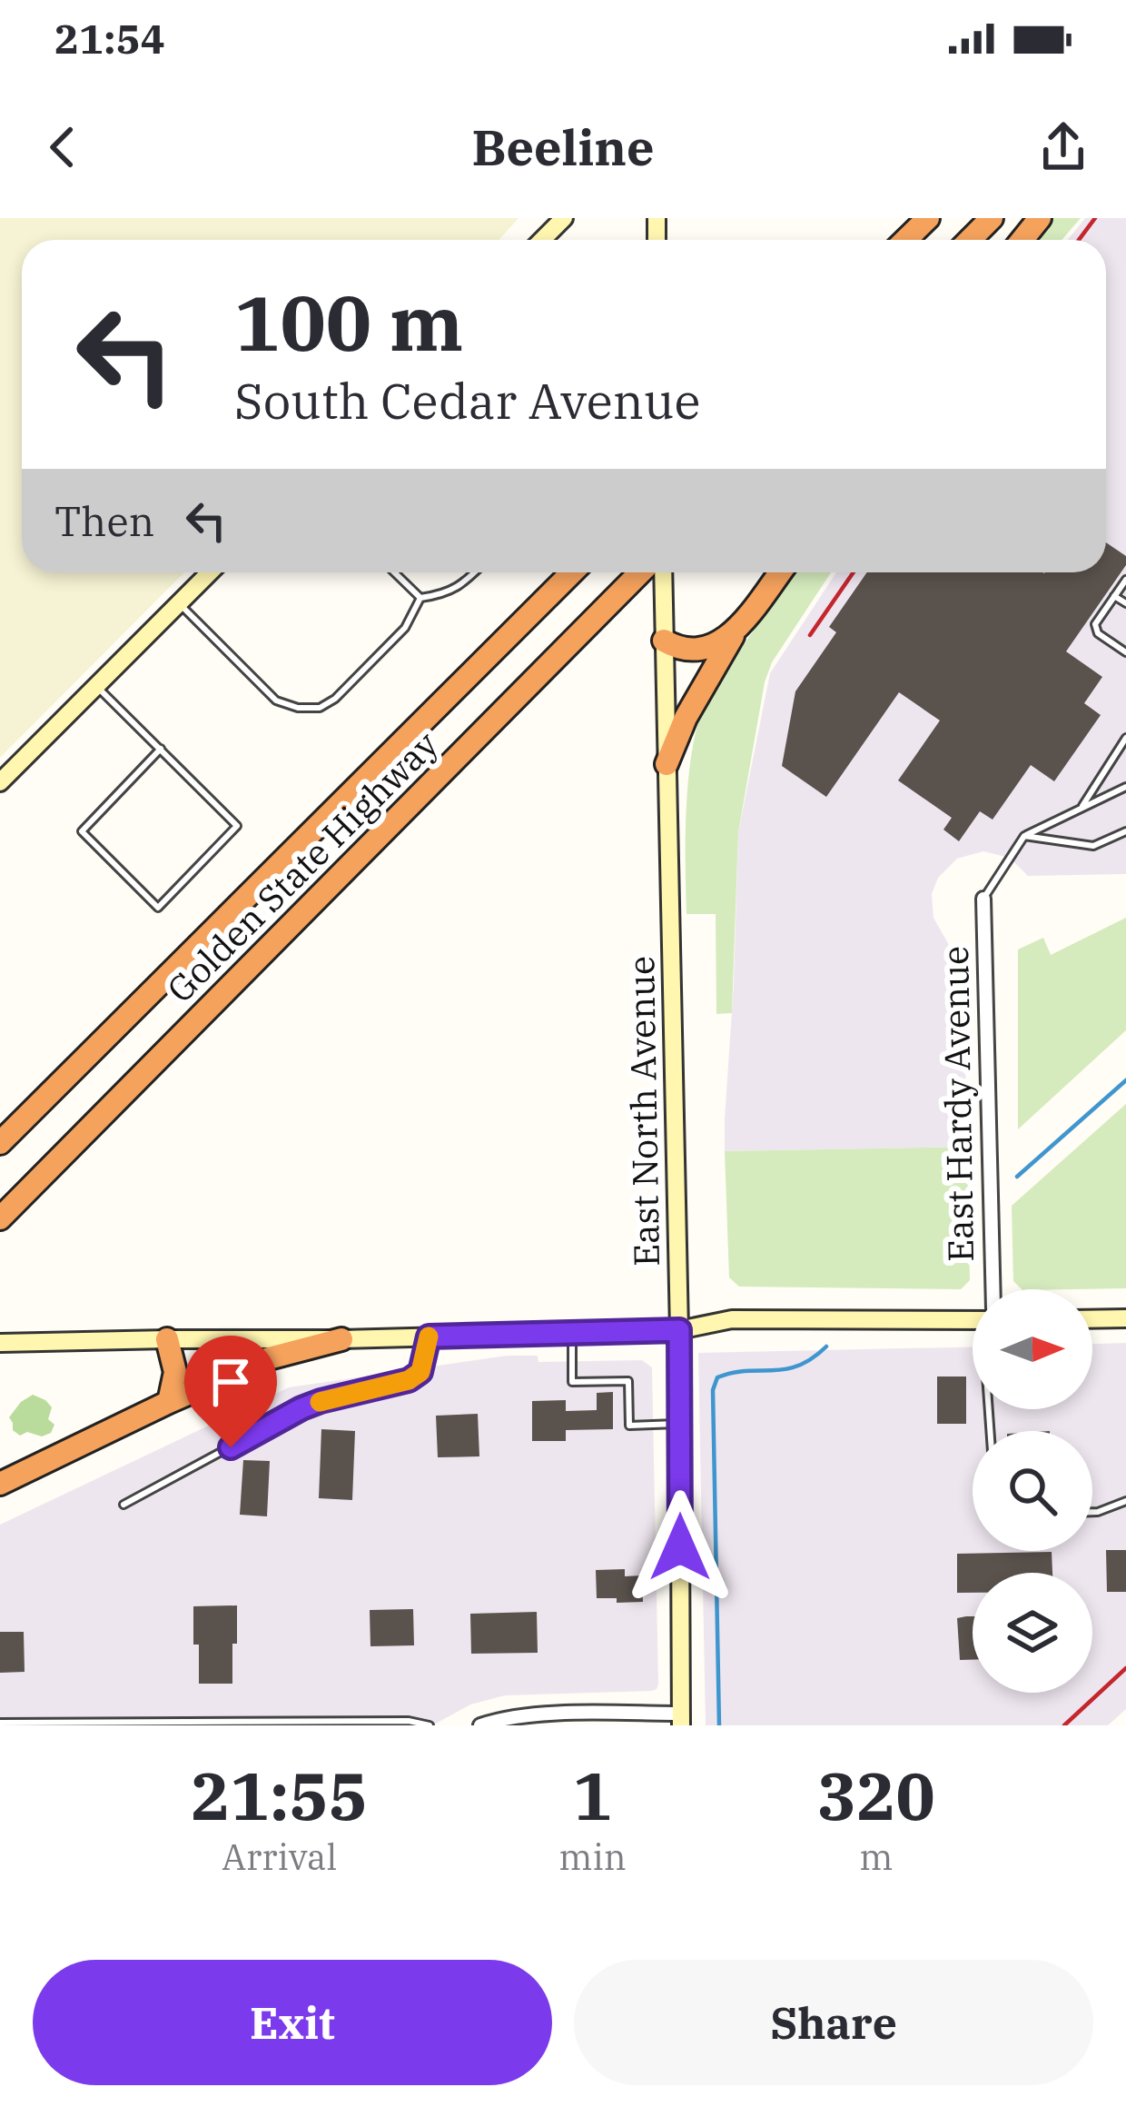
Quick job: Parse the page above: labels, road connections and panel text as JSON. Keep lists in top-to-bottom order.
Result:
{
  "streets": {
    "highway": ["Golden State Highway"],
    "street": ["East Hardy Avenue", "East North Avenue"]
  },
  "north": "right",
  "page": {
    "status": "21:54",
    "header": "Beeline",
    "turn": ["100 m", "South Cedar Avenue"],
    "then": "Then",
    "eta": [
      "21:55",
      "Arrival",
      "1",
      "min",
      "320",
      "m"
    ],
    "buttons": ["Exit", "Share"]
  }
}
